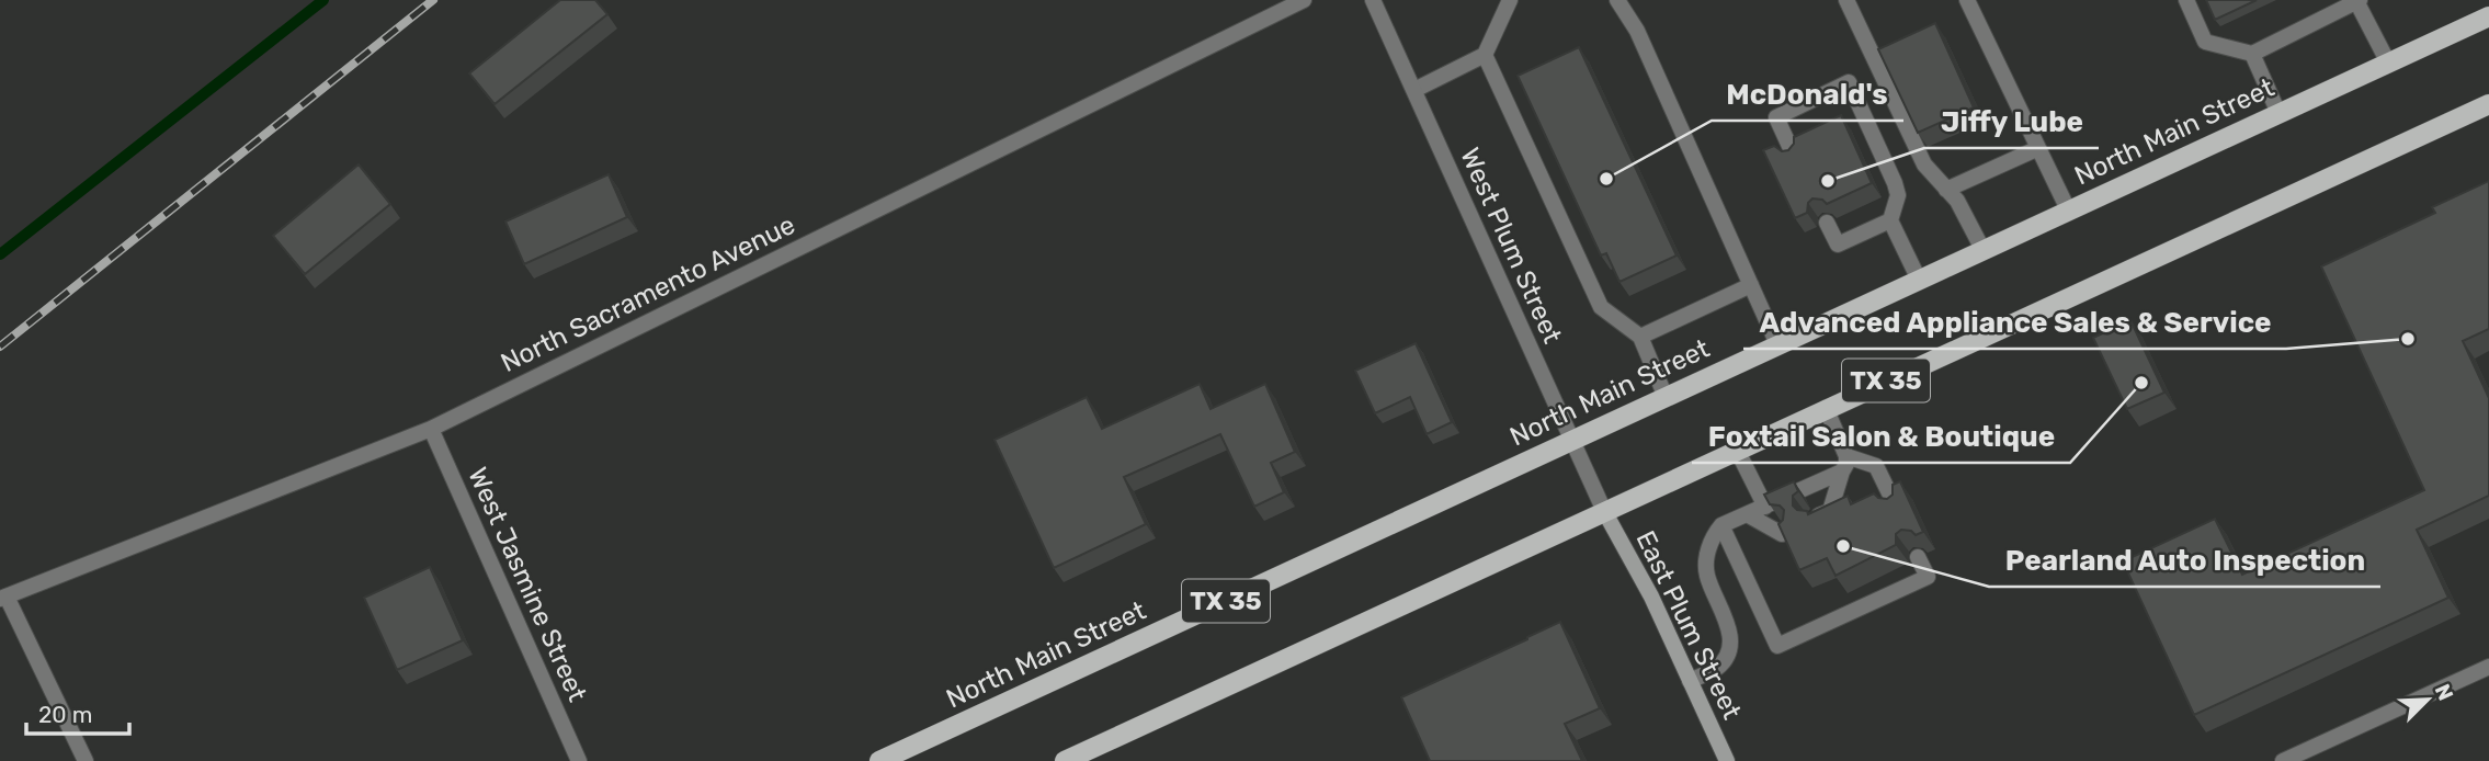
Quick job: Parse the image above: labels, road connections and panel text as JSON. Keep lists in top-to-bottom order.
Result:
{
  "streets": {
    "main road": ["North Main Street", "TX 35"],
    "street": [
      "West Plum Street",
      "North Sacramento Avenue",
      "West Jasmine Street",
      "East Plum Street"
    ]
  },
  "crossings": [
    ["North Main Street", "West Plum Street"],
    ["West Plum Street", "TX 35"],
    ["West Plum Street", "East Plum Street"],
    ["North Sacramento Avenue", "West Jasmine Street"],
    ["TX 35", "East Plum Street"]
  ],
  "places": [
    "McDonald's",
    "Jiffy Lube",
    "Advanced Appliance Sales & Service",
    "Foxtail Salon & Boutique",
    "Pearland Auto Inspection"
  ],
  "scale_bar": "20 m",
  "north": "top right"
}
